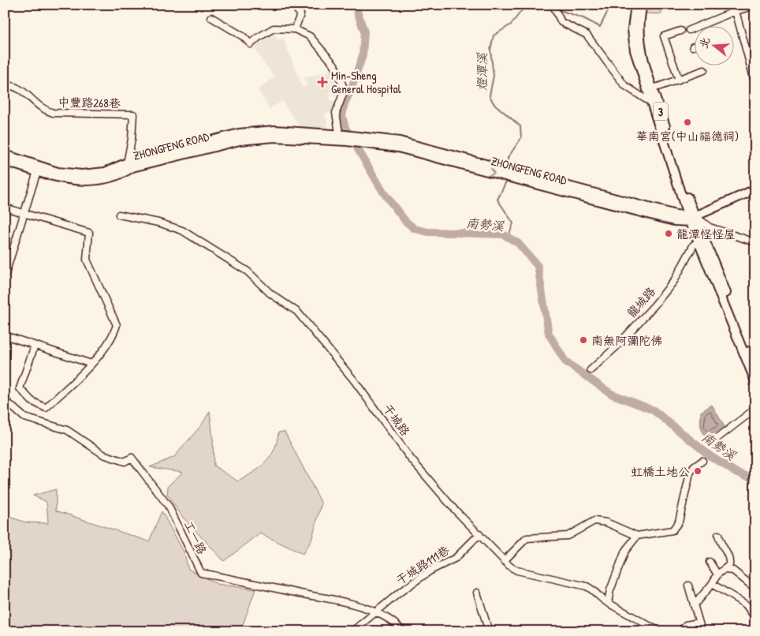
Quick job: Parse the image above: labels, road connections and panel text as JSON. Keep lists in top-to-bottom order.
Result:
{
  "streets": {
    "main road": ["3", "ZHONGFENG ROAD"],
    "street": [
      "中豐路268巷",
      "龍城路",
      "干城路",
      "工一路",
      "干城路111巷"
    ]
  },
  "crossings": [
    ["中豐路268巷", "ZHONGFENG ROAD"],
    ["3", "ZHONGFENG ROAD"],
    ["3", "龍城路"],
    ["干城路", "干城路111巷"],
    ["工一路", "干城路111巷"]
  ],
  "water": ["燈潭溪", "南勢溪"],
  "places": {
    "health": ["Min-Sheng General Hospital"],
    "other": [
      "華南宮(中山福德祠)",
      "龍潭怪怪屋",
      "南無阿彌陀佛",
      "虹橋土地公"
    ]
  },
  "north": "left"
}
